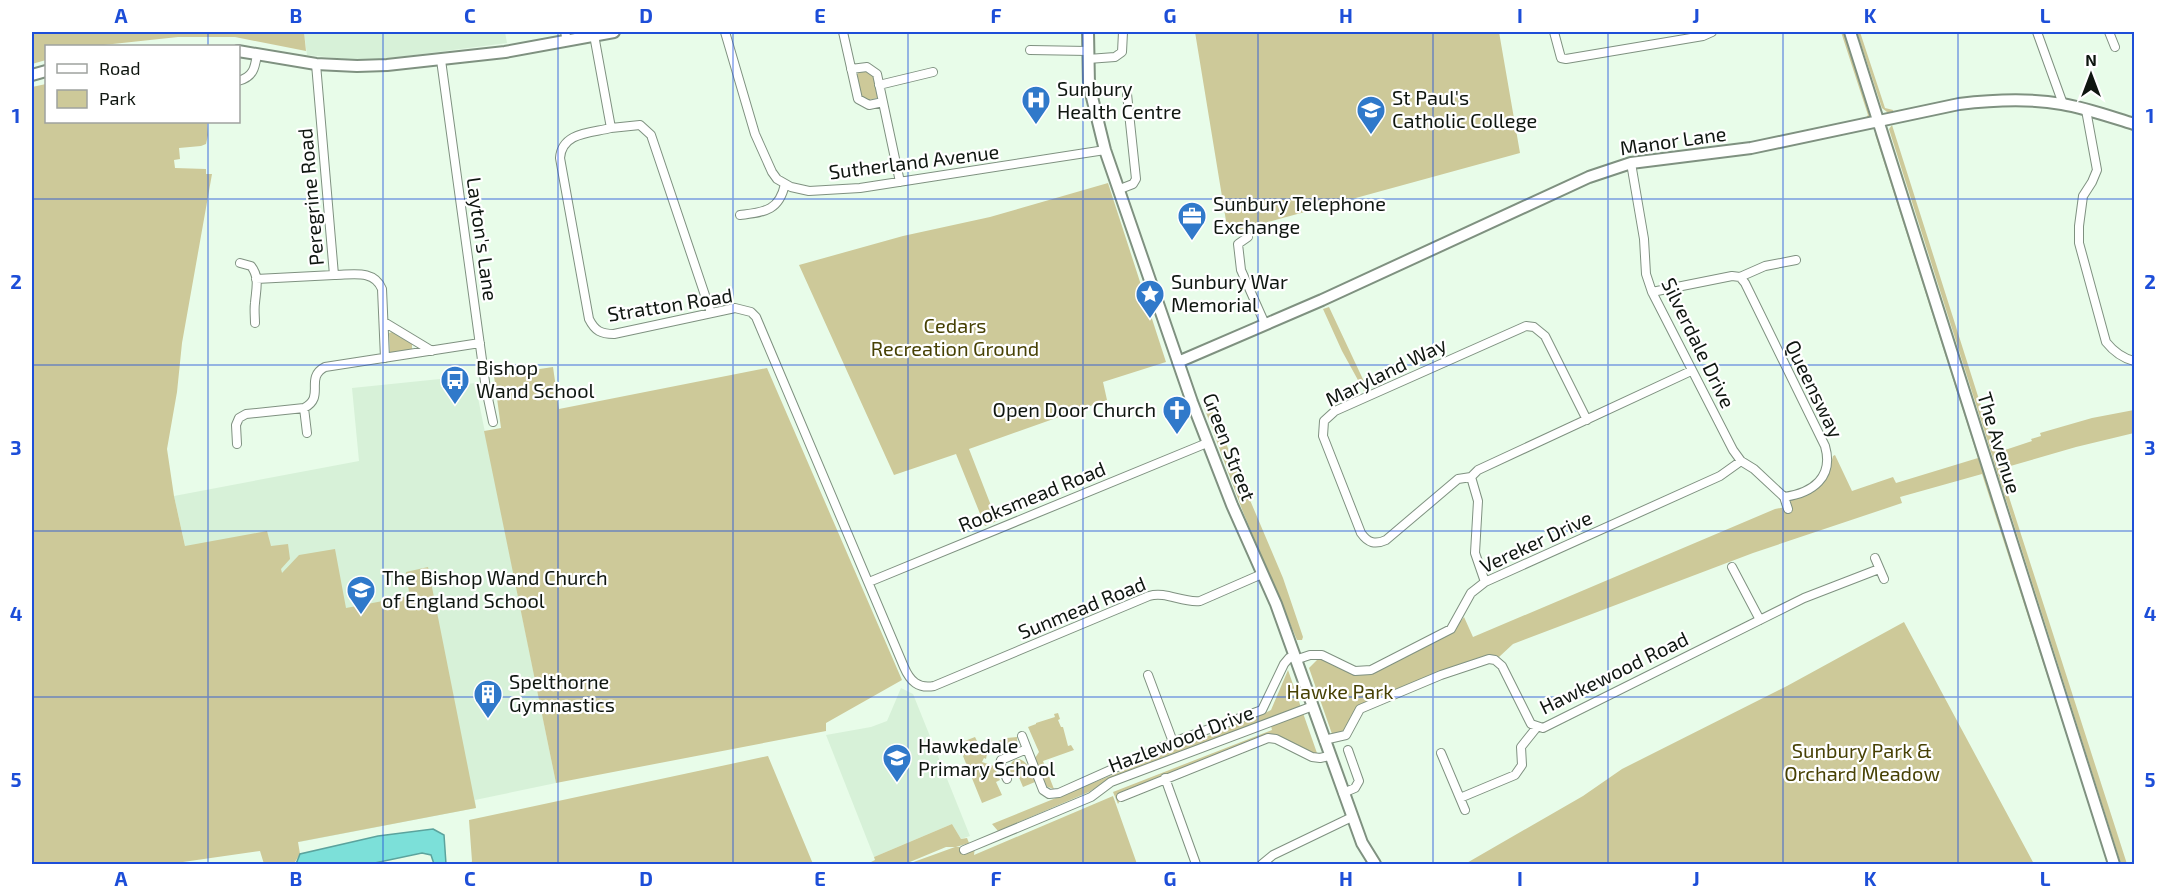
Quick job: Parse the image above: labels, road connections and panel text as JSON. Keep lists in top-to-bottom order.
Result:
{
  "streets": {
    "street": [
      "Manor Lane",
      "Sutherland Avenue",
      "Peregrine Road",
      "Layton's Lane",
      "Stratton Road",
      "Silverdale Drive",
      "Maryland Way",
      "Queensway",
      "The Avenue",
      "Green Street",
      "Rooksmead Road",
      "Vereker Drive",
      "Sunmead Road",
      "Hawkewood Road",
      "Hazlewood Drive"
    ]
  },
  "crossings": [
    ["Manor Lane", "Silverdale Drive"],
    ["Manor Lane", "The Avenue"],
    ["Manor Lane", "Green Street"],
    ["Sutherland Avenue", "Green Street"],
    ["Stratton Road", "Rooksmead Road"],
    ["Stratton Road", "Sunmead Road"],
    ["Silverdale Drive", "Maryland Way"],
    ["Silverdale Drive", "Vereker Drive"],
    ["Green Street", "Rooksmead Road"],
    ["Green Street", "Vereker Drive"],
    ["Green Street", "Sunmead Road"],
    ["Green Street", "Hawkewood Road"],
    ["Green Street", "Hazlewood Drive"]
  ],
  "parks": ["Cedars Recreation Ground", "Hawke Park", "Sunbury Park & Orchard Meadow"],
  "places": {
    "hospital": ["Sunbury Health Centre"],
    "school or university": ["St Paul's Catholic College", "The Bishop Wand Church of England School", "Hawkedale Primary School"],
    "office": ["Sunbury Telephone Exchange"],
    "place": ["Sunbury War Memorial"],
    "bus stop": ["Bishop Wand School"],
    "church": ["Open Door Church"],
    "building": ["Spelthorne Gymnastics"]
  },
  "legend": ["Road", "Park"],
  "north": "top",
  "grid": {
    "columns": [
      "A",
      "B",
      "C",
      "D",
      "E",
      "F",
      "G",
      "H",
      "I",
      "J",
      "K",
      "L"
    ],
    "rows": [
      "1",
      "2",
      "3",
      "4",
      "5"
    ]
  }
}
